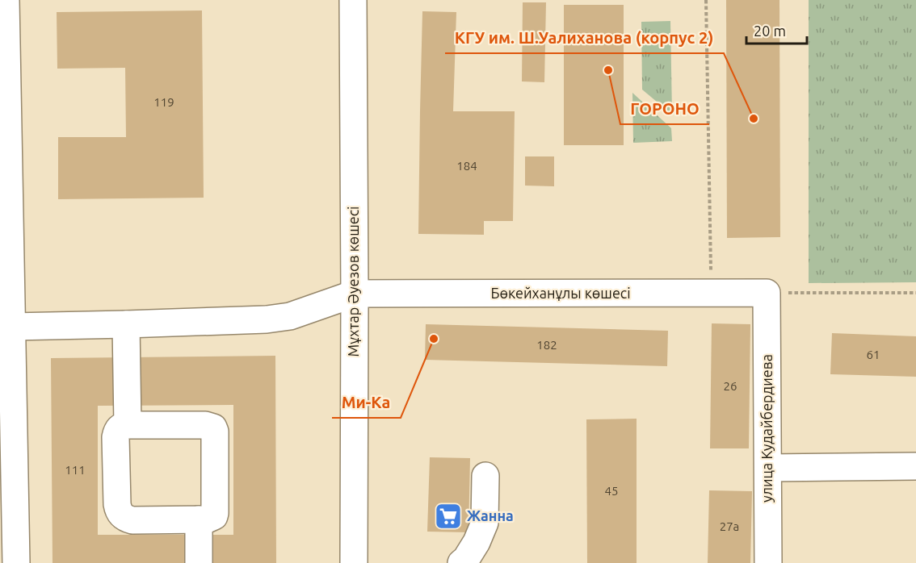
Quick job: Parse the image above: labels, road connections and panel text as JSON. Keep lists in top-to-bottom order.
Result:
{
  "streets": {
    "street": ["Мұхтар Әуезов көшесі", "Бөкейханұлы көшесі", "улица Кудайбердиева"]
  },
  "crossings": [
    ["Мұхтар Әуезов көшесі", "Бөкейханұлы көшесі"],
    ["Бөкейханұлы көшесі", "улица Кудайбердиева"]
  ],
  "places": {
    "other": ["ГОРОНО", "КГУ им. Ш.Уалиханова (корпус 2)", "Ми-Ка"],
    "supermarket": ["Жанна"]
  },
  "house_numbers": [
    "119",
    "184",
    "182",
    "61",
    "26",
    "111",
    "45",
    "27а"
  ],
  "scale_bar": "20 m"
}
